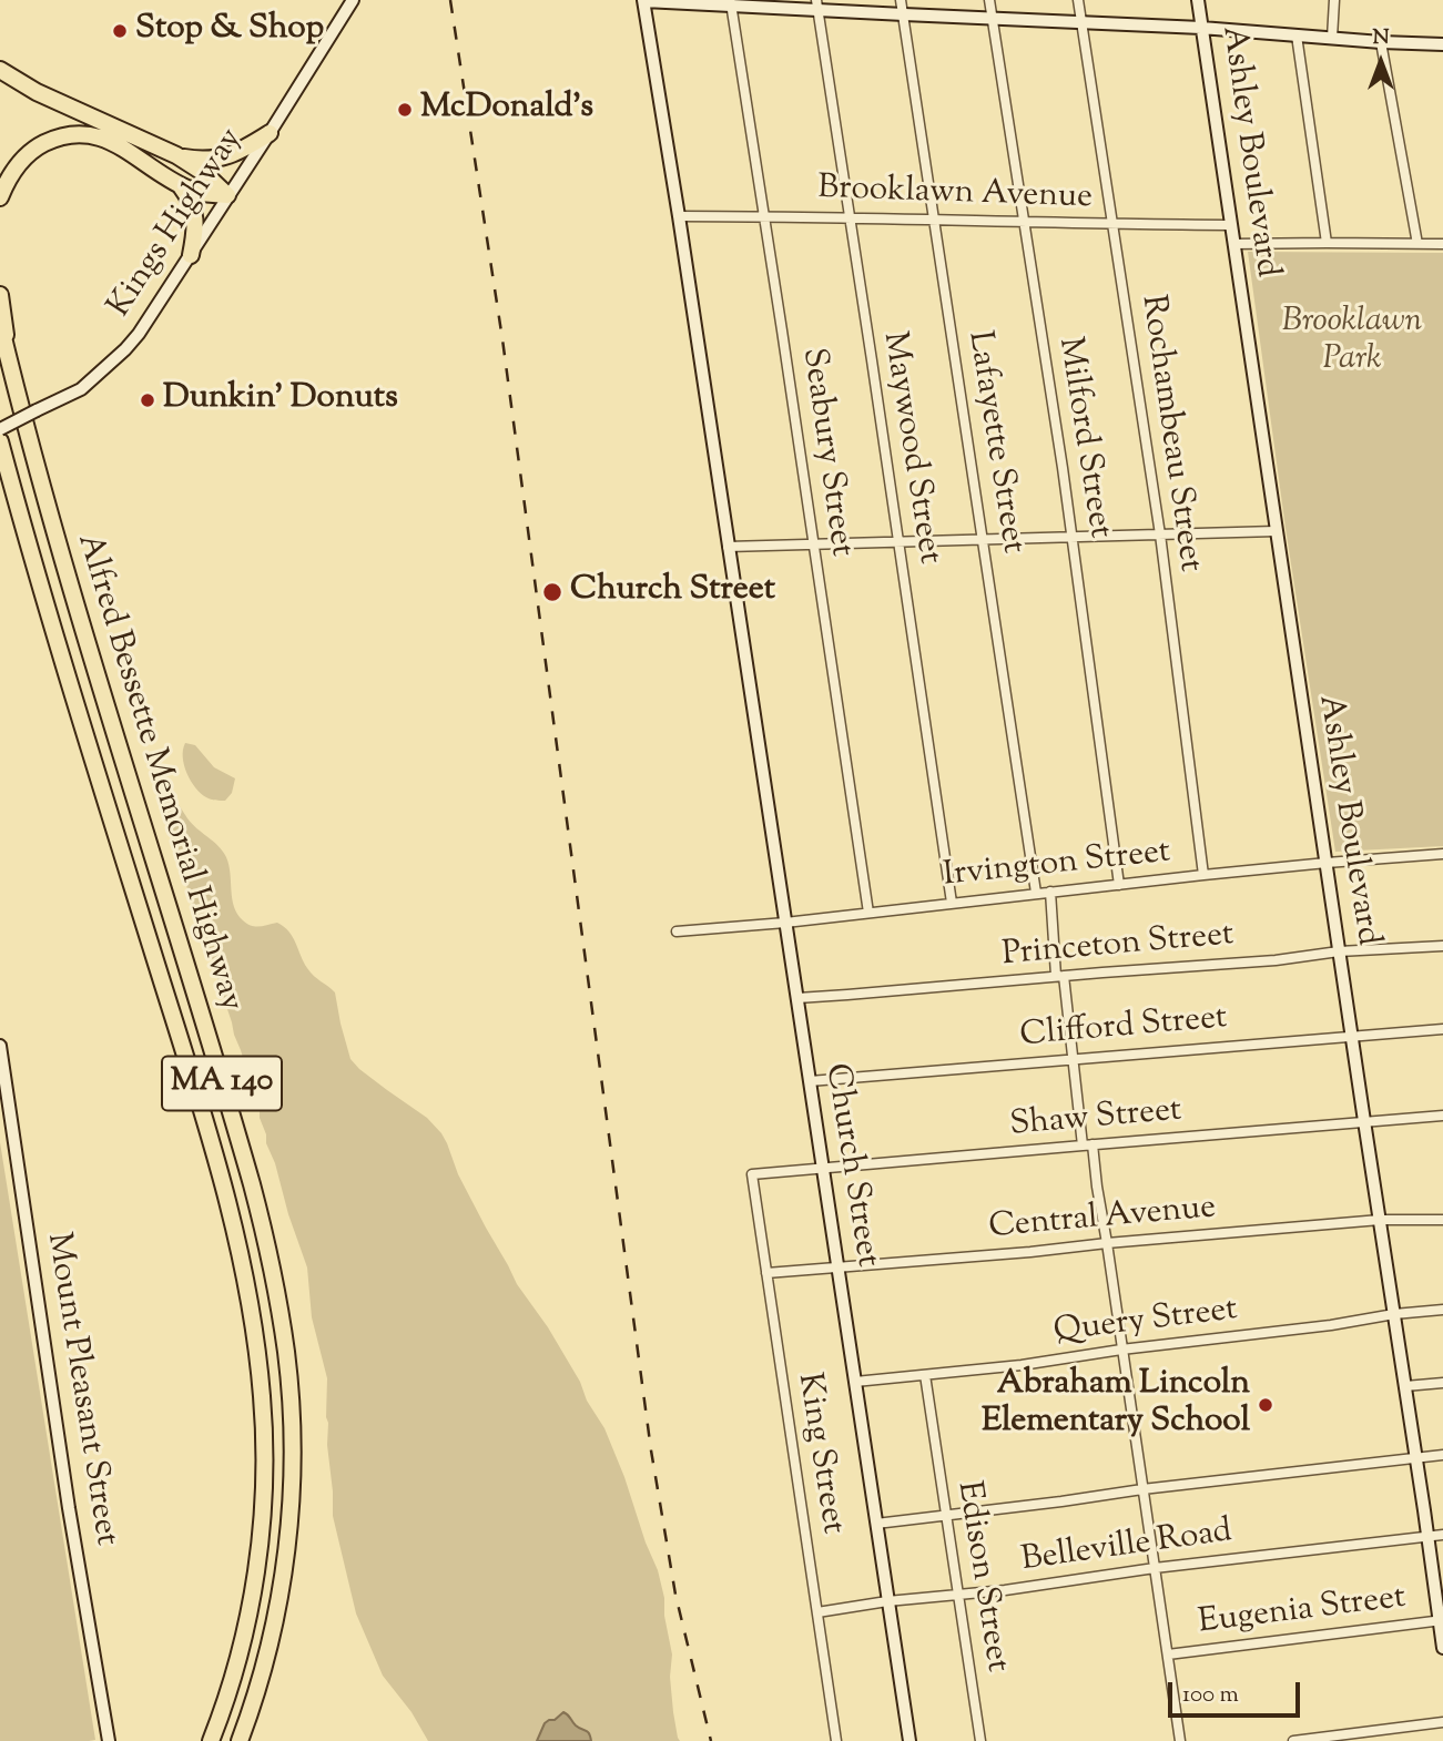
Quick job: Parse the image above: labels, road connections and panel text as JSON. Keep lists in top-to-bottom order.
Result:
{
  "streets": {
    "highway": ["Alfred Bessette Memorial Highway", "MA 140"],
    "main road": [
      "Ashley Boulevard",
      "Kings Highway",
      "Church Street",
      "Mount Pleasant Street"
    ],
    "street": [
      "Brooklawn Avenue",
      "Rochambeau Street",
      "Milford Street",
      "Lafayette Street",
      "Maywood Street",
      "Seabury Street",
      "Irvington Street",
      "Princeton Street",
      "Clifford Street",
      "Shaw Street",
      "Central Avenue",
      "Query Street",
      "King Street",
      "Belleville Road",
      "Edison Street",
      "Eugenia Street"
    ]
  },
  "crossings": [
    ["Ashley Boulevard", "Brooklawn Avenue"],
    ["Ashley Boulevard", "Irvington Street"],
    ["Ashley Boulevard", "Princeton Street"],
    ["Ashley Boulevard", "Clifford Street"],
    ["Ashley Boulevard", "Shaw Street"],
    ["Ashley Boulevard", "Central Avenue"],
    ["Ashley Boulevard", "Query Street"],
    ["Ashley Boulevard", "Belleville Road"],
    ["Ashley Boulevard", "Eugenia Street"],
    ["Brooklawn Avenue", "Rochambeau Street"],
    ["Brooklawn Avenue", "Milford Street"],
    ["Brooklawn Avenue", "Lafayette Street"],
    ["Brooklawn Avenue", "Maywood Street"],
    ["Brooklawn Avenue", "Seabury Street"],
    ["Brooklawn Avenue", "Church Street"],
    ["Rochambeau Street", "Irvington Street"],
    ["Milford Street", "Irvington Street"],
    ["Lafayette Street", "Irvington Street"],
    ["Maywood Street", "Irvington Street"],
    ["Seabury Street", "Irvington Street"],
    ["Irvington Street", "Church Street"],
    ["Princeton Street", "Church Street"],
    ["Clifford Street", "Church Street"],
    ["Shaw Street", "Church Street"],
    ["Shaw Street", "King Street"],
    ["Church Street", "Central Avenue"],
    ["Church Street", "Query Street"],
    ["Church Street", "Belleville Road"],
    ["Central Avenue", "King Street"],
    ["Query Street", "Edison Street"],
    ["King Street", "Belleville Road"],
    ["Belleville Road", "Edison Street"]
  ],
  "parks": ["Brooklawn Park"],
  "places": [
    "Stop & Shop",
    "McDonald's",
    "Dunkin' Donuts",
    "Church Street",
    "Abraham Lincoln Elementary School"
  ],
  "scale_bar": "100 m",
  "north": "top"
}
